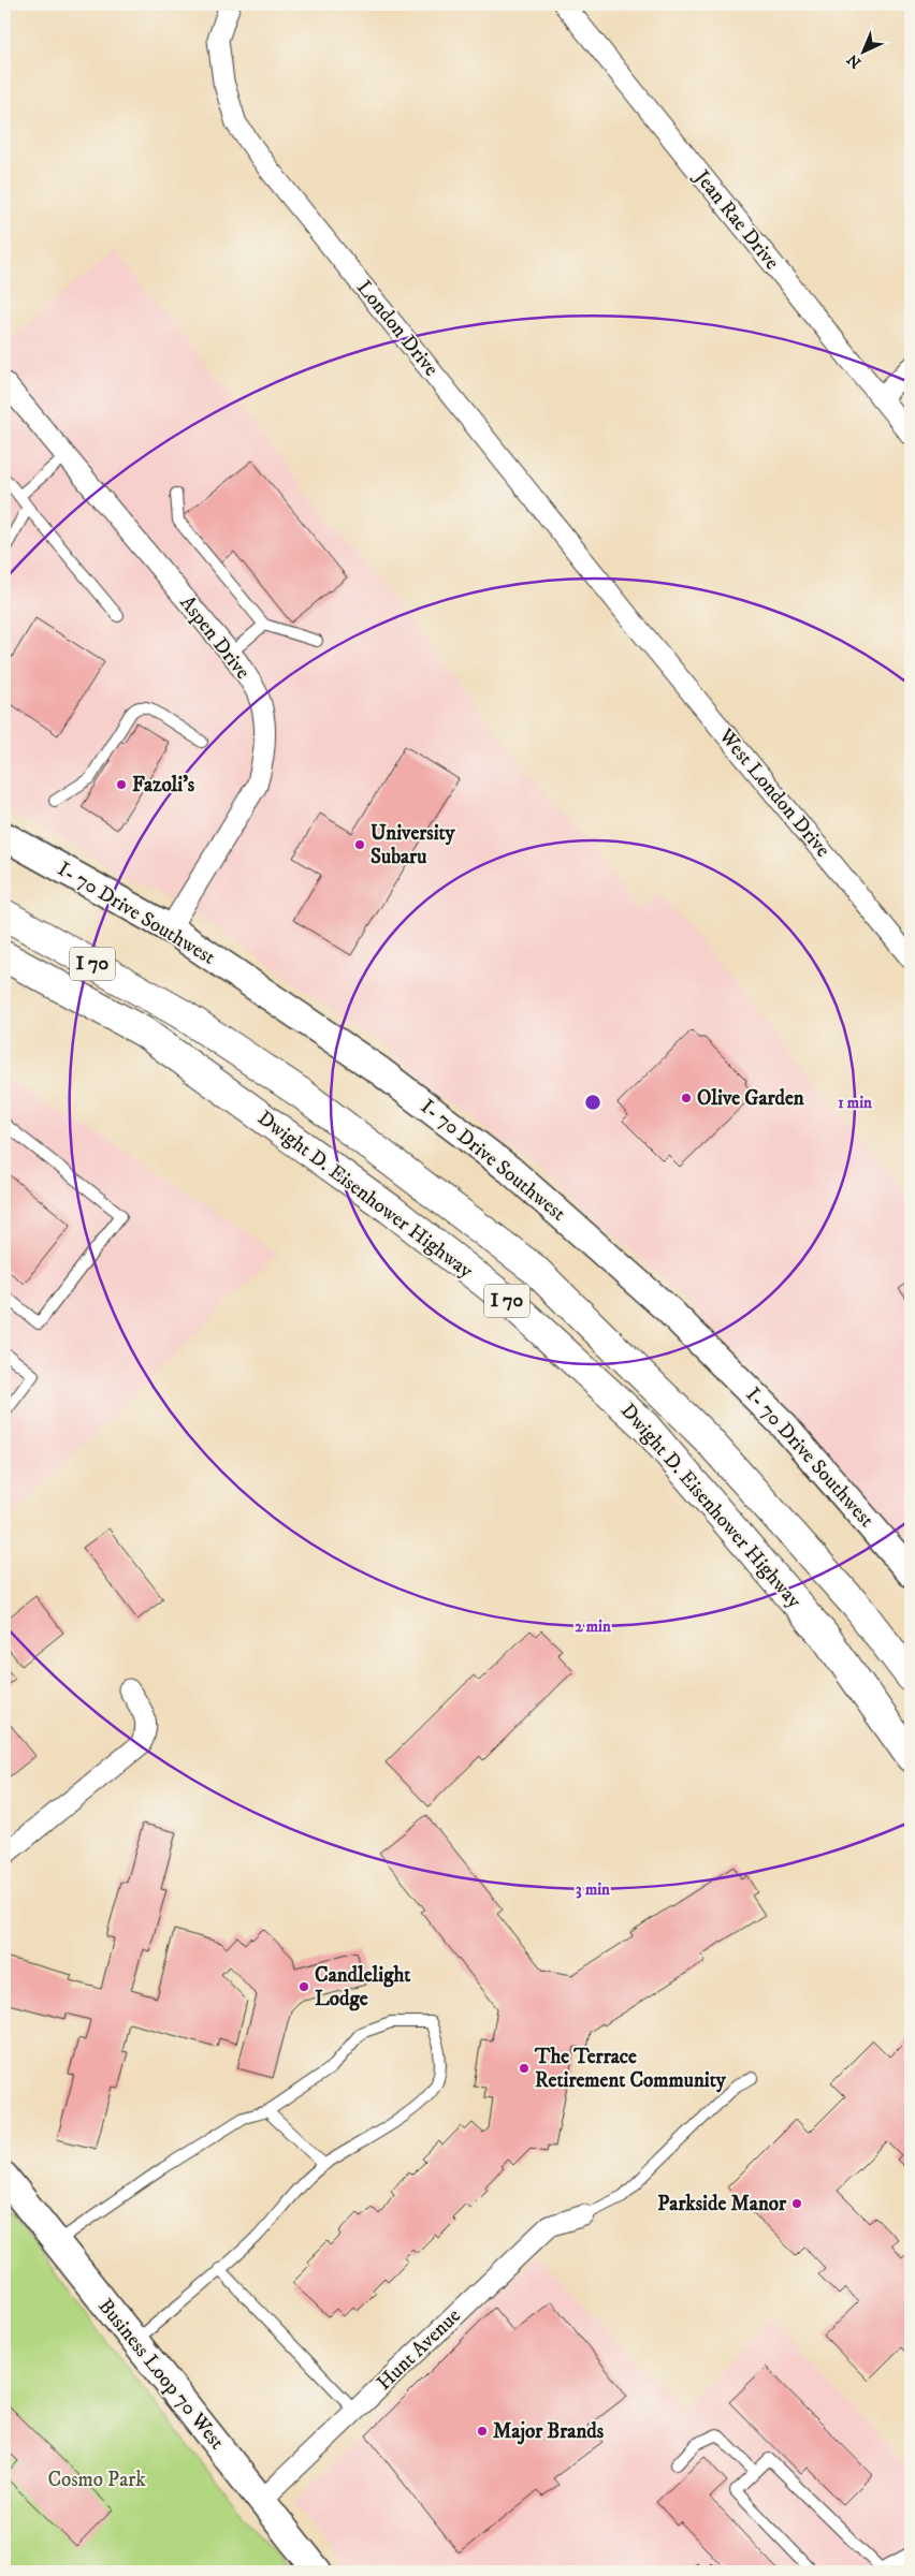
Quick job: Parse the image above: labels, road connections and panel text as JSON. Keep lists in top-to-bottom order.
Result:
{
  "streets": {
    "highway": ["I 70", "Dwight D. Eisenhower Highway"],
    "street": [
      "Jean Rae Drive",
      "London Drive",
      "Aspen Drive",
      "West London Drive",
      "I- 70 Drive Southwest",
      "Hunt Avenue",
      "Business Loop 70 West"
    ]
  },
  "crossings": [
    ["London Drive", "West London Drive"],
    ["Aspen Drive", "I- 70 Drive Southwest"],
    ["Hunt Avenue", "Business Loop 70 West"]
  ],
  "parks": ["Cosmo Park"],
  "places": [
    "Fazoli's",
    "University Subaru",
    "Olive Garden",
    "Candlelight Lodge",
    "The Terrace Retirement Community",
    "Parkside Manor",
    "Major Brands"
  ],
  "north": "bottom left",
  "rings": ["1 min", "2 min", "3 min"]
}
